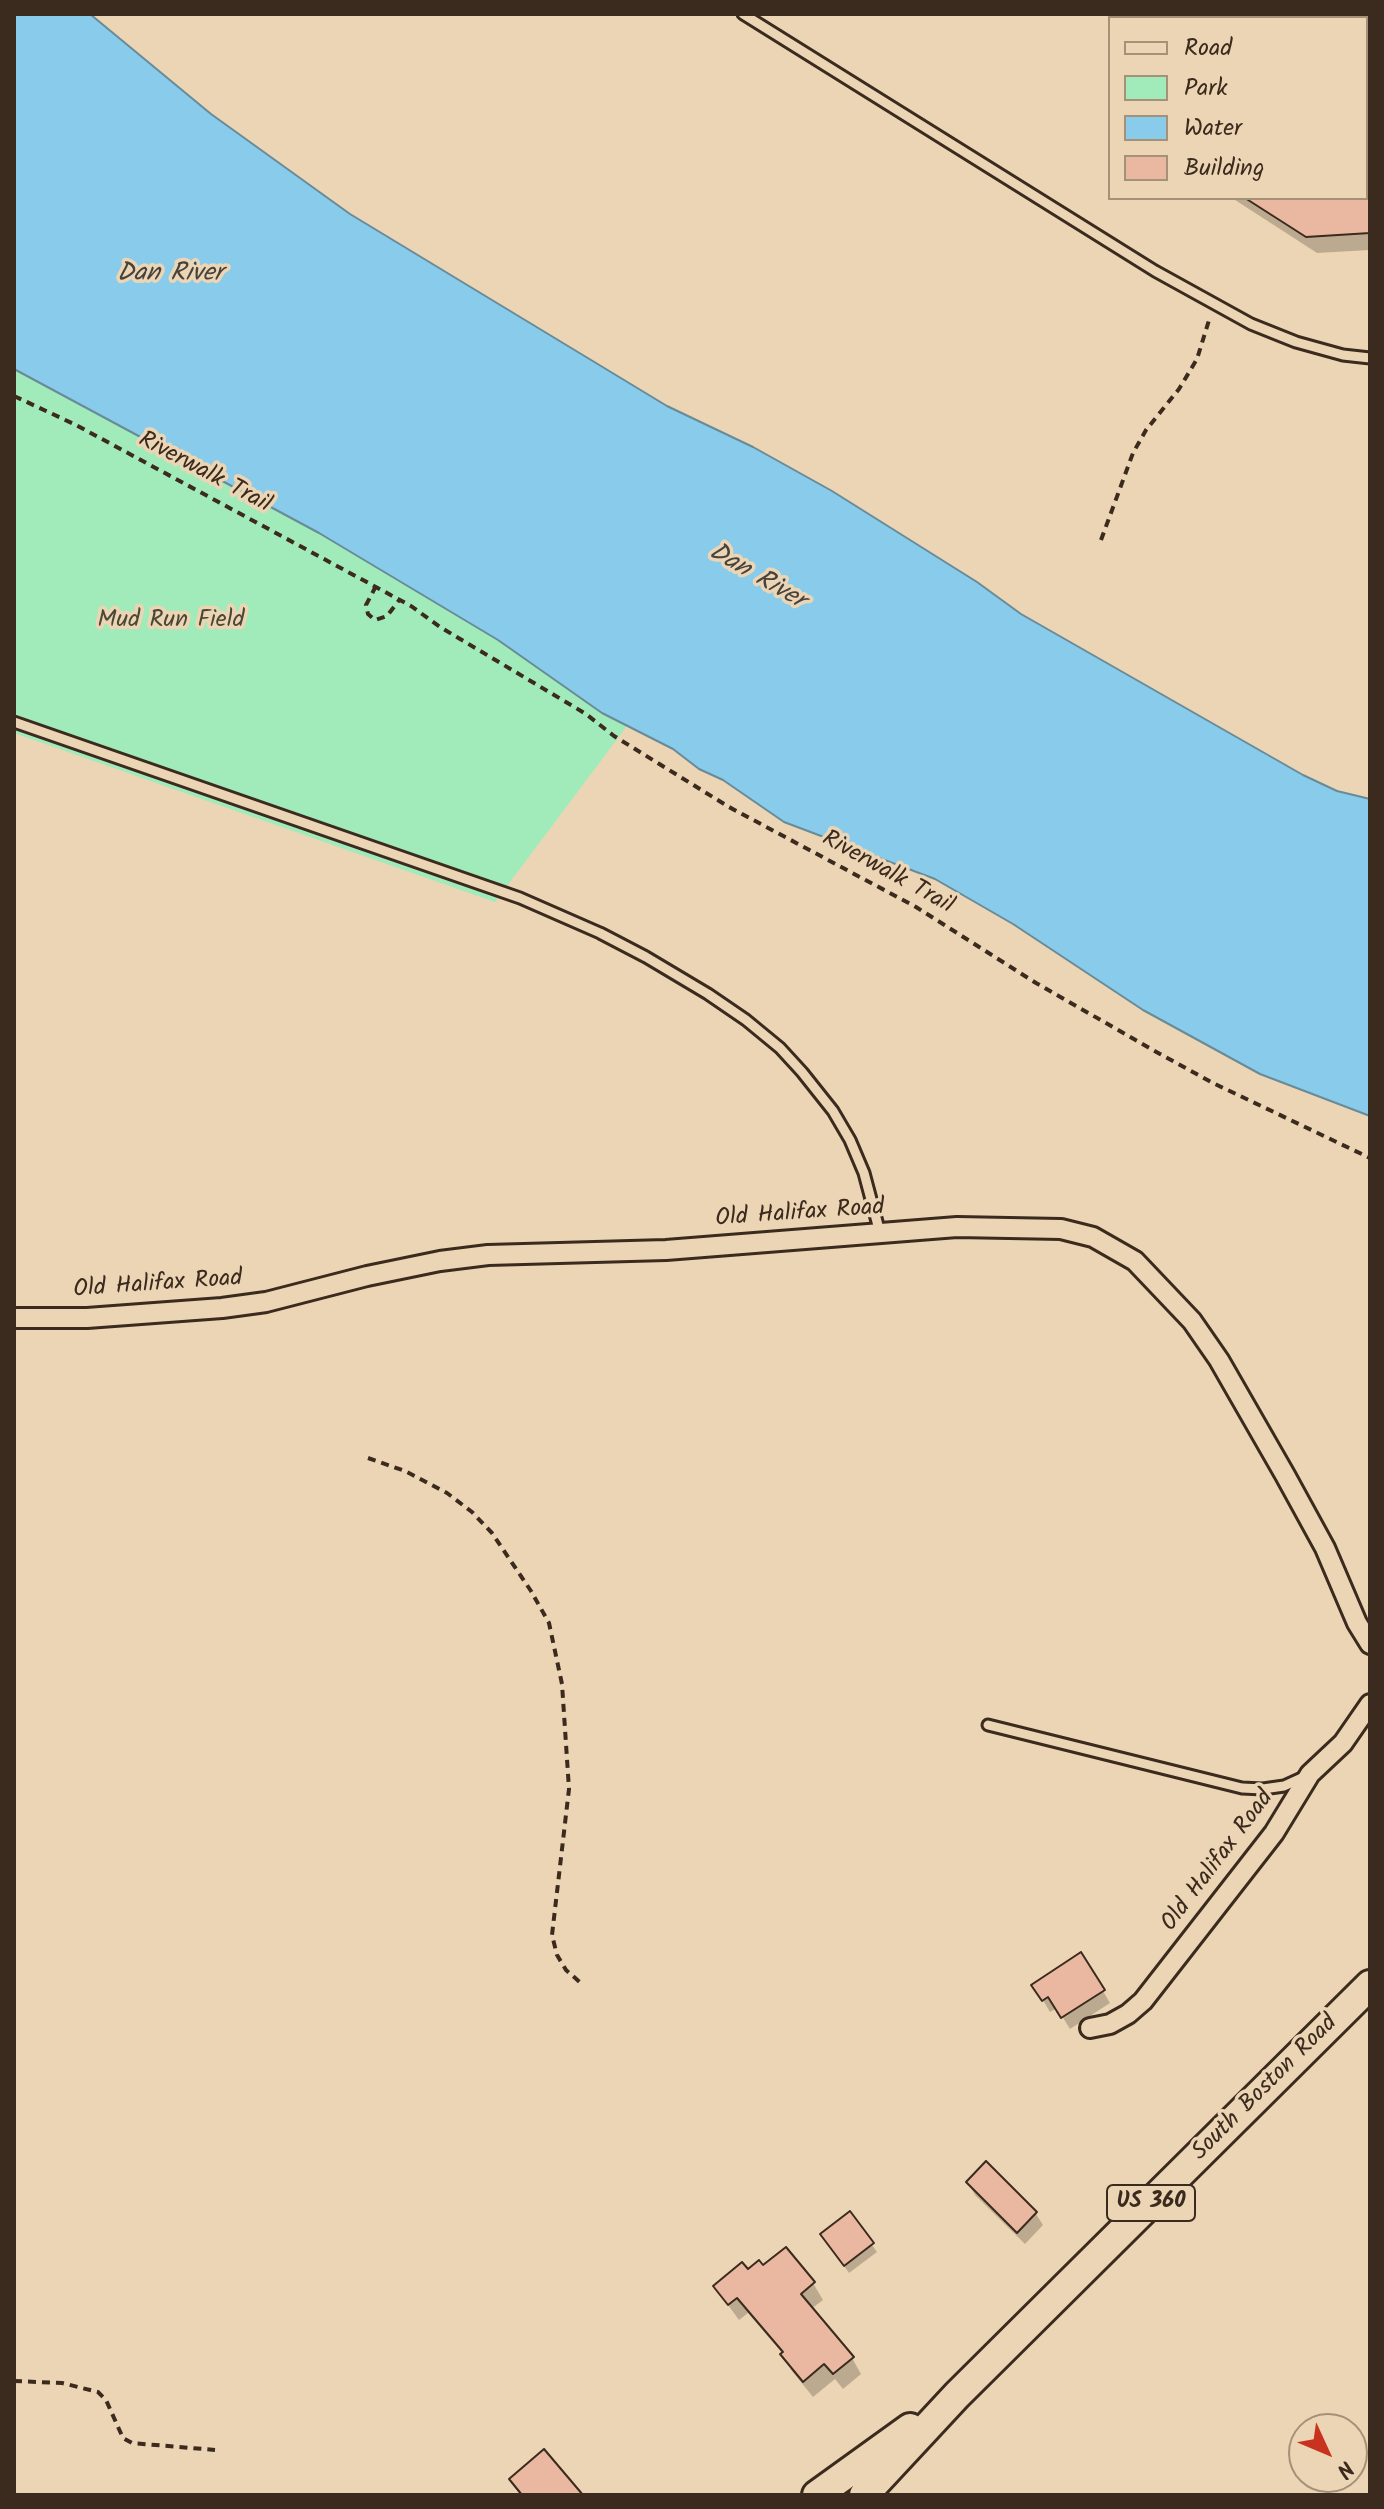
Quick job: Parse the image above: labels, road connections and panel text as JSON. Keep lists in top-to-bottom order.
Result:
{
  "streets": {
    "main road": ["South Boston Road", "US 360"],
    "street": ["Old Halifax Road"],
    "path": ["Riverwalk Trail"]
  },
  "water": ["Dan River"],
  "parks": ["Mud Run Field"],
  "legend": [
    "Road",
    "Park",
    "Water",
    "Building"
  ],
  "north": "bottom right"
}
